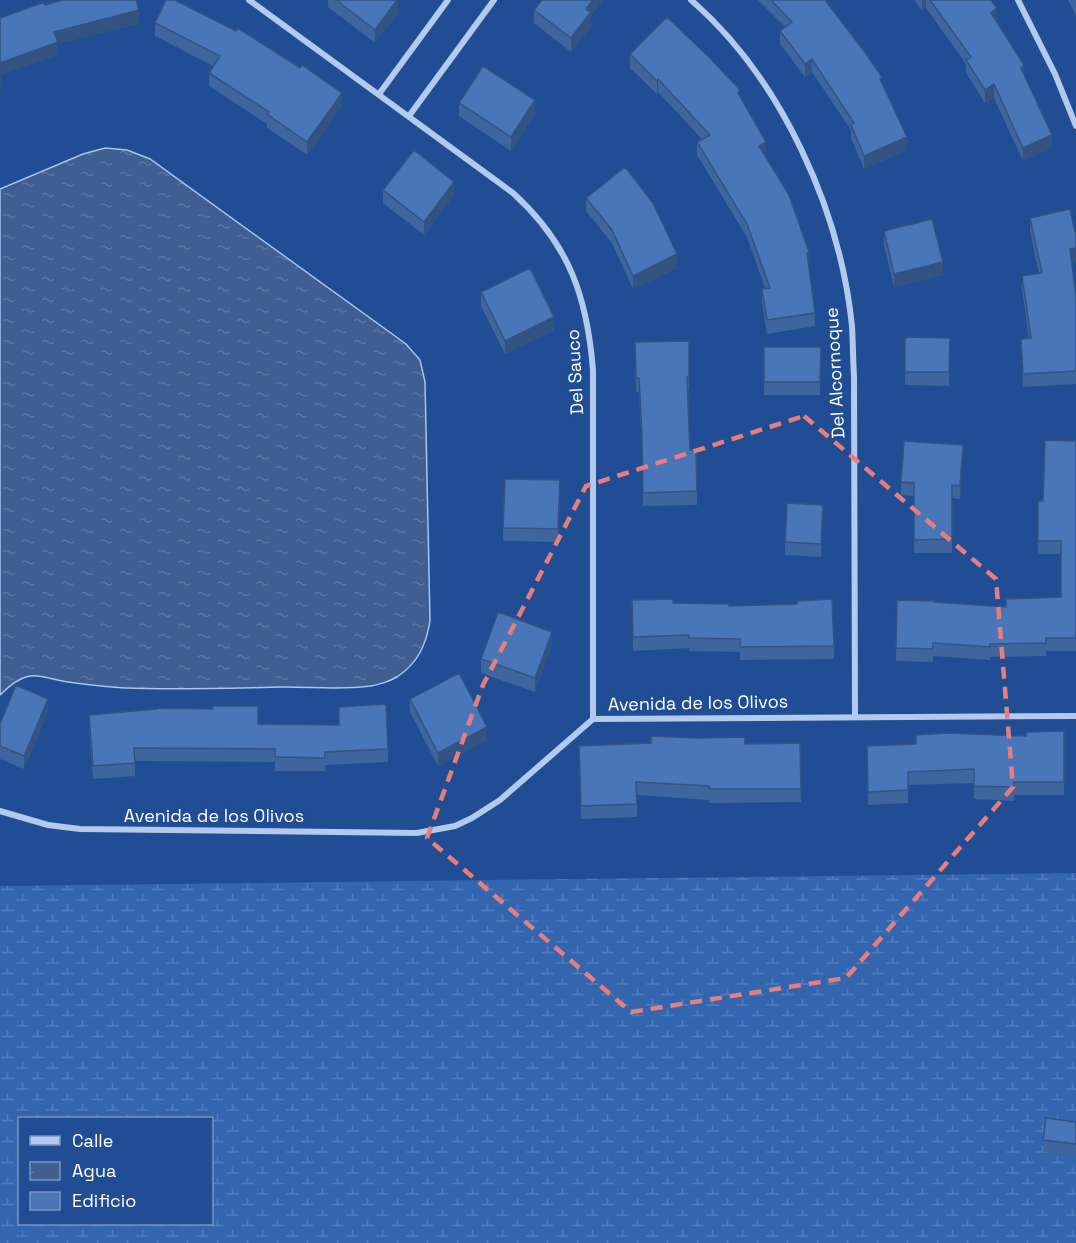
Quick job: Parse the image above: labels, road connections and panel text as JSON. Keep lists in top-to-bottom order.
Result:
{
  "streets": {
    "street": ["Del Sauco", "Del Alcornoque", "Avenida de los Olivos"]
  },
  "crossings": [
    ["Del Sauco", "Avenida de los Olivos"],
    ["Del Alcornoque", "Avenida de los Olivos"]
  ],
  "legend": ["Calle", "Agua", "Edificio"]
}
